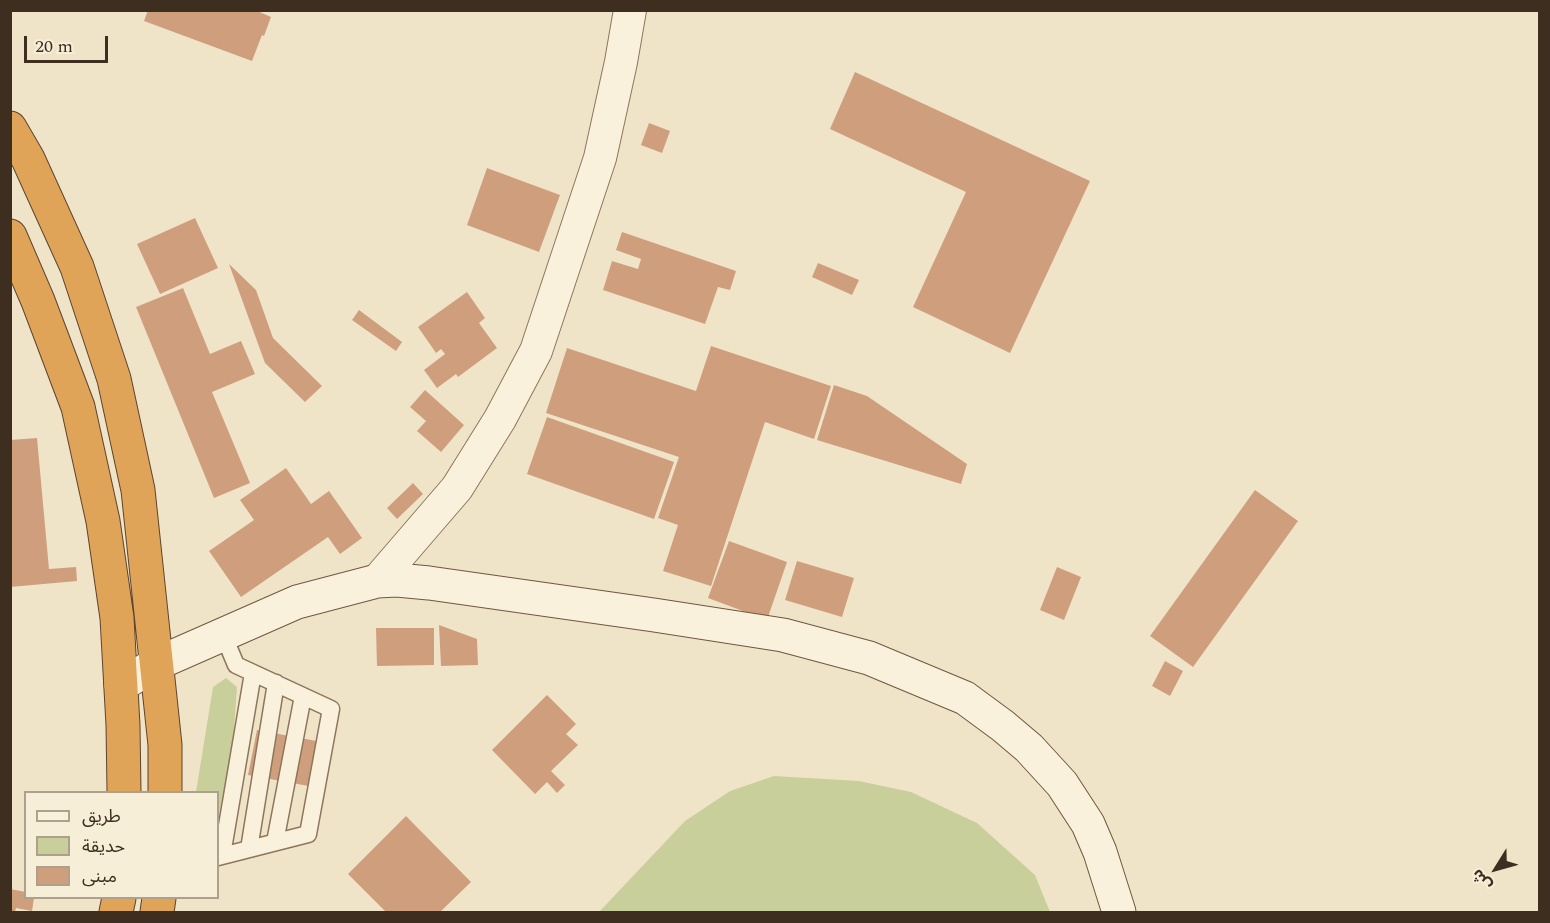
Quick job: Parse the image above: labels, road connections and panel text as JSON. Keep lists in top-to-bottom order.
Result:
{
  "legend": ["طريق", "حديقة", "مبنى"],
  "scale_bar": "20 m",
  "north": "bottom left"
}
